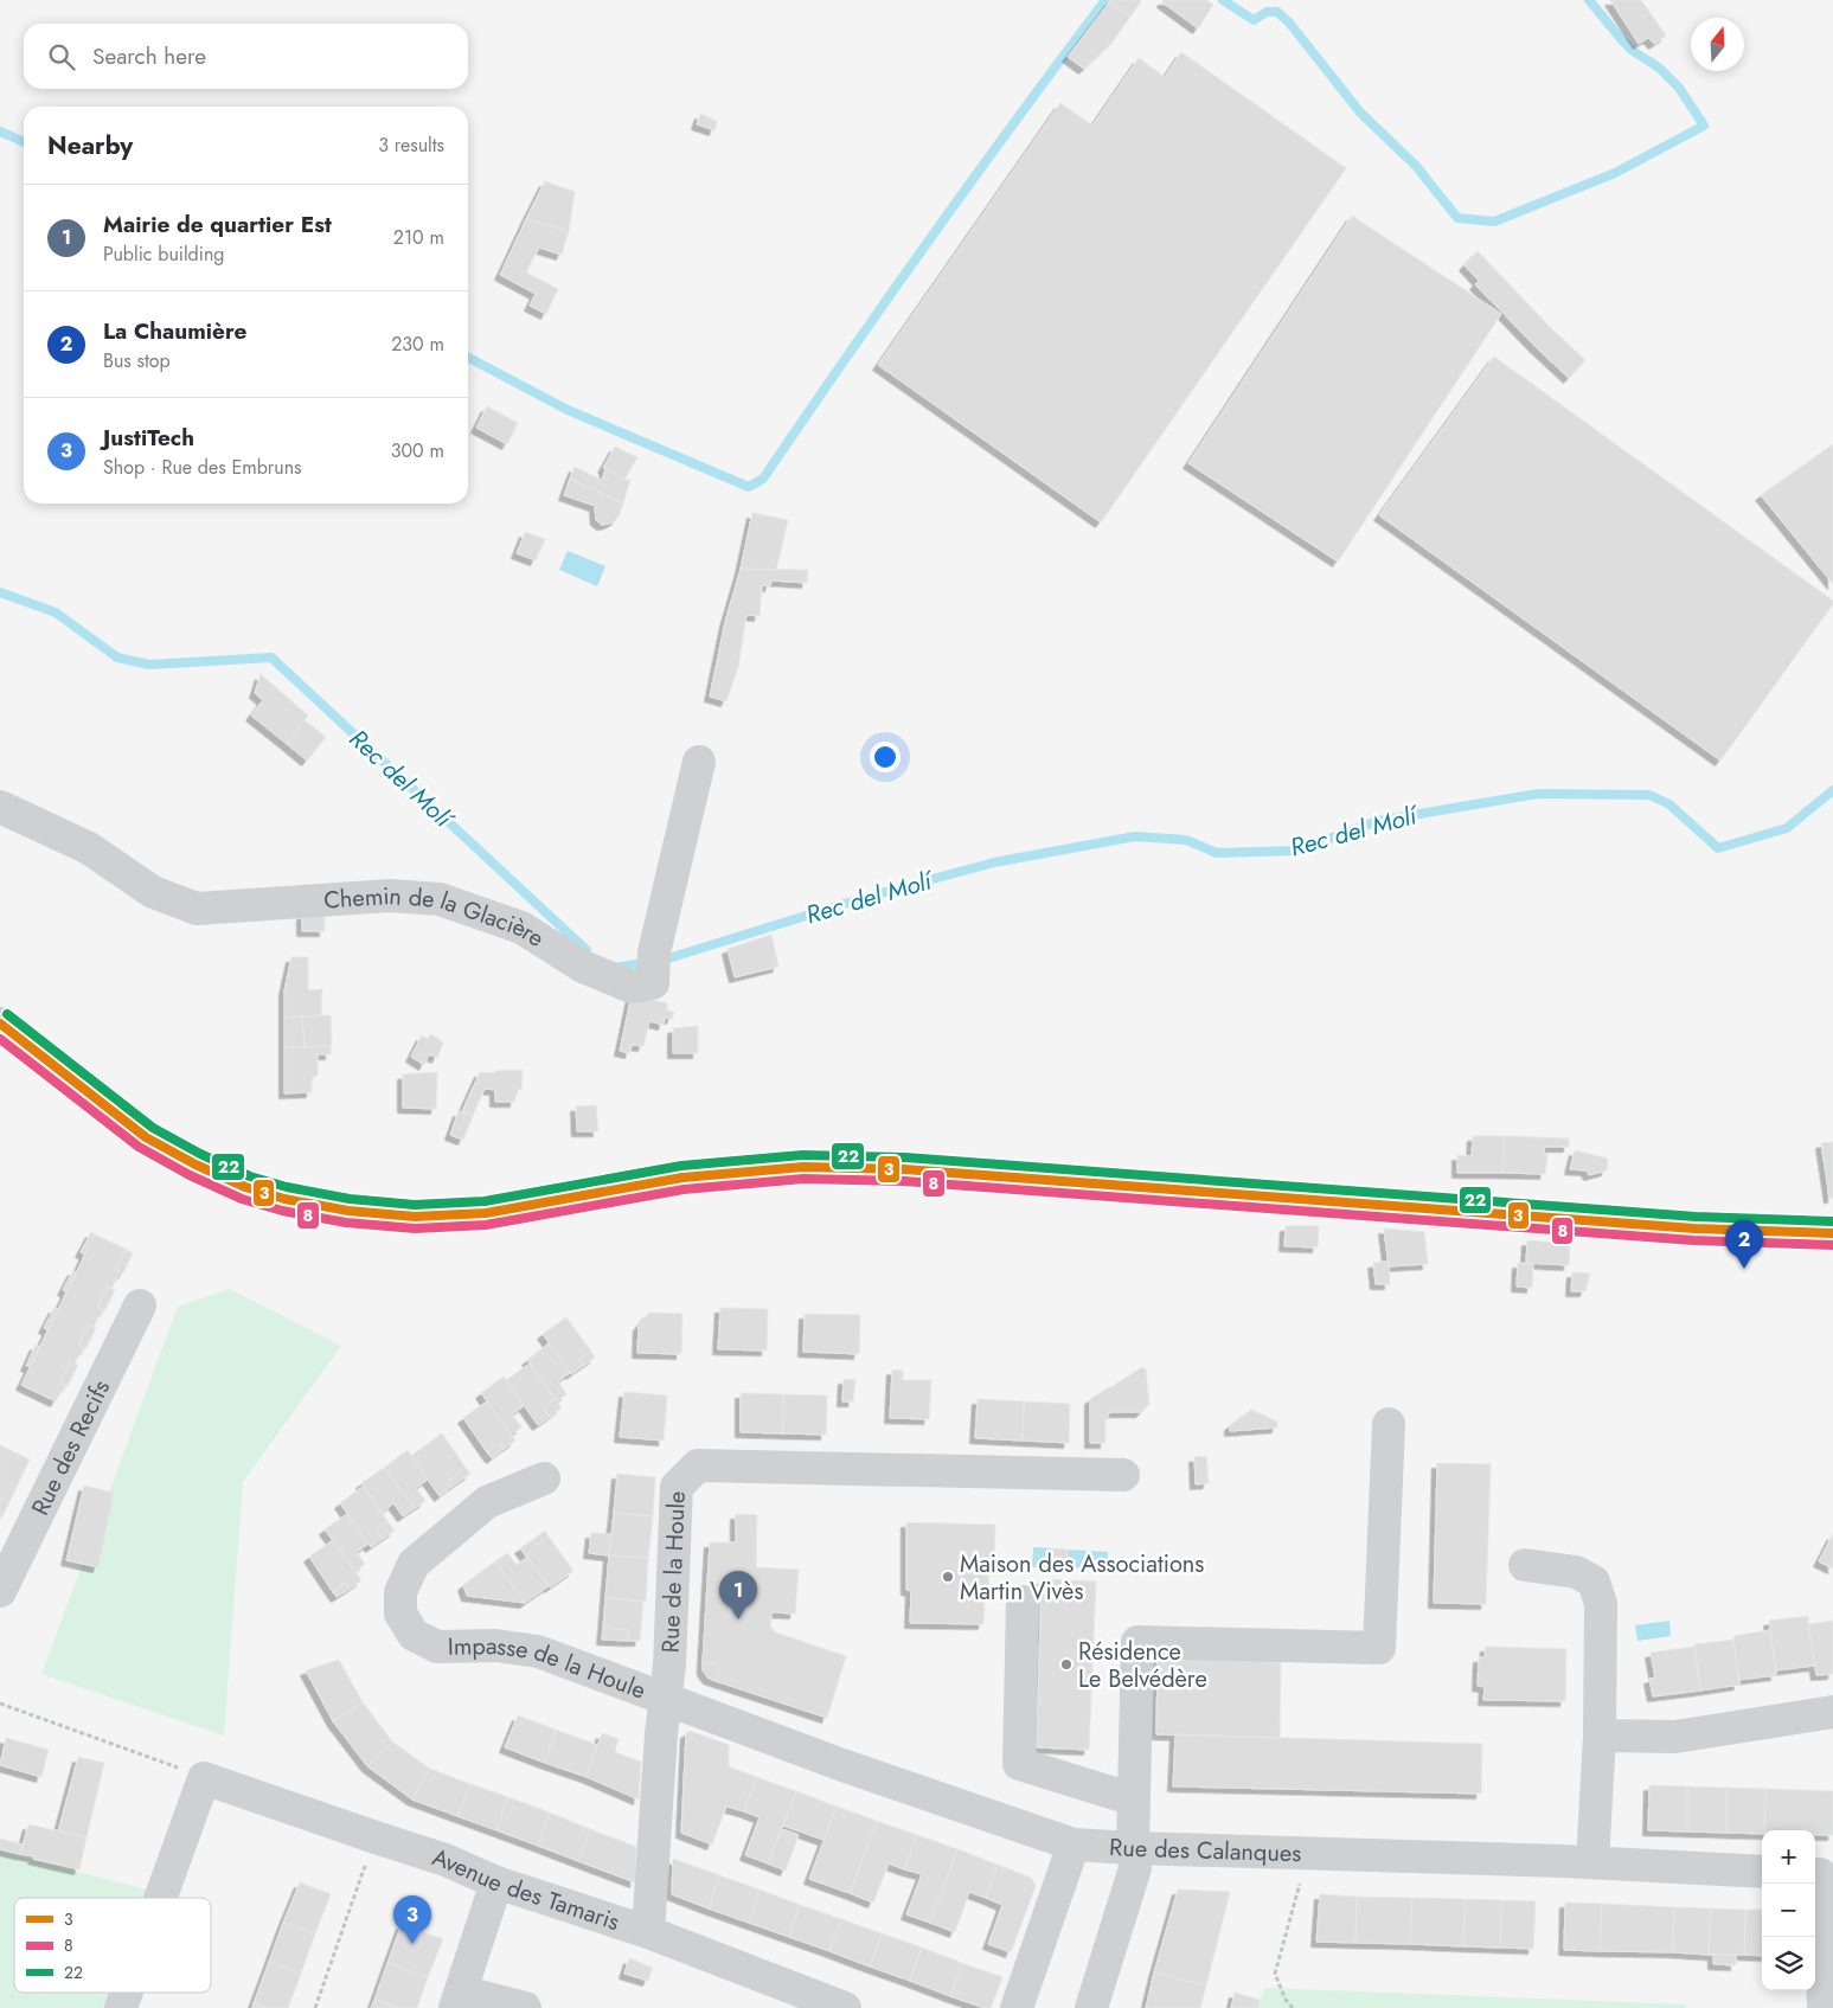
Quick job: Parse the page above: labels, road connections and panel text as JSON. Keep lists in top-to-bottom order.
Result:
{
  "streets": {
    "street": [
      "Chemin de la Glacière",
      "Rue des Recifs",
      "Rue de la Houle",
      "Impasse de la Houle",
      "Rue des Calanques",
      "Avenue des Tamaris"
    ]
  },
  "crossings": [
    ["Rue de la Houle", "Impasse de la Houle"],
    ["Rue de la Houle", "Rue des Calanques"],
    ["Rue de la Houle", "Avenue des Tamaris"],
    ["Impasse de la Houle", "Rue des Calanques"]
  ],
  "water": ["Rec del Molí"],
  "places": ["Maison des Associations Martin Vivès", "Résidence Le Belvédère"],
  "lines": ["transit line 22", "transit line 3", "transit line 8"],
  "legend": ["3", "8", "22"],
  "north": "top",
  "page": {
    "search": "Search here",
    "heading": ["Nearby", "3 results"],
    "list": [
      {
        "mark": "1",
        "name": "Mairie de quartier Est",
        "note": "Public building",
        "value": "210 m"
      },
      {
        "mark": "2",
        "name": "La Chaumière",
        "note": "Bus stop",
        "value": "230 m"
      },
      {
        "mark": "3",
        "name": "JustiTech",
        "note": "Shop · Rue des Embruns",
        "value": "300 m"
      }
    ],
    "pins": ["2", "1", "3"],
    "map_buttons": ["+", "−"]
  }
}
